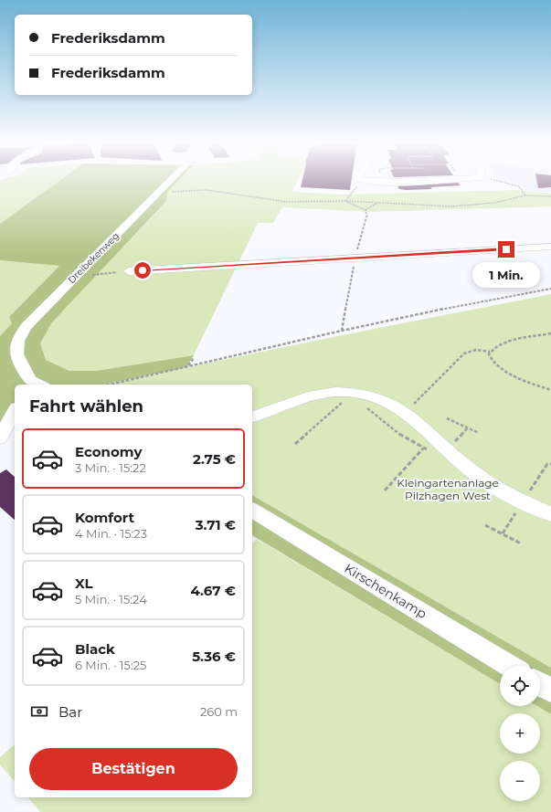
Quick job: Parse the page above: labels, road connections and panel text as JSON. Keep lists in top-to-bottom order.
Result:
{
  "streets": {
    "street": ["Dreibekenweg", "Kirschenkamp"]
  },
  "parks": ["Kleingartenanlage Pilzhagen West"],
  "page": {
    "banner": ["Frederiksdamm", "Frederiksdamm"],
    "bubble": "1 Min.",
    "heading": "Fahrt wählen",
    "list": [
      {
        "name": "Economy",
        "note": "3 Min. · 15:22",
        "value": "2.75 €"
      },
      {
        "name": "Komfort",
        "note": "4 Min. · 15:23",
        "value": "3.71 €"
      },
      {
        "name": "XL",
        "note": "5 Min. · 15:24",
        "value": "4.67 €"
      },
      {
        "name": "Black",
        "note": "6 Min. · 15:25",
        "value": "5.36 €"
      }
    ],
    "map_buttons": ["+", "−"],
    "pay": ["Bar", "260 m"],
    "buttons": "Bestätigen"
  }
}
